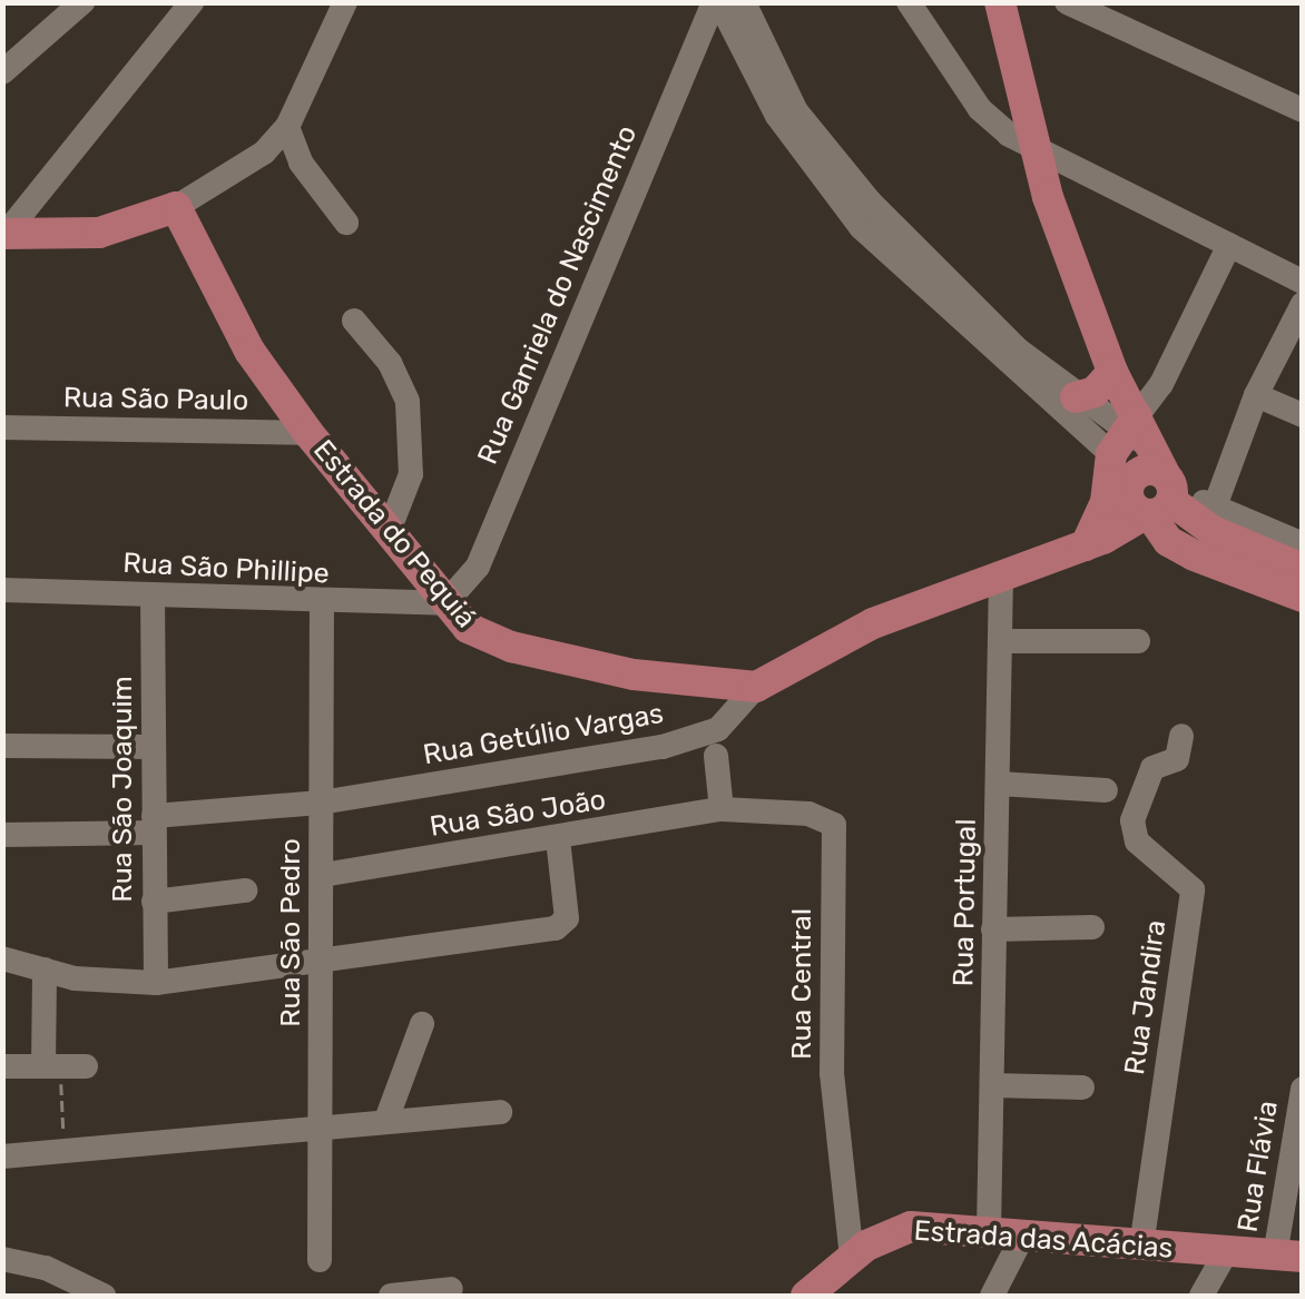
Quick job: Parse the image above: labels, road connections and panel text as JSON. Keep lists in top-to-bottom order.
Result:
{
  "streets": {
    "main road": ["Estrada do Pequiá", "Estrada das Acácias"],
    "street": [
      "Rua Ganriela do Nascimento",
      "Rua São Paulo",
      "Rua São Phillipe",
      "Rua Getúlio Vargas",
      "Rua São Joaquim",
      "Rua São João",
      "Rua Portugal",
      "Rua São Pedro",
      "Rua Central",
      "Rua Jandira",
      "Rua Flávia"
    ]
  },
  "crossings": [
    ["Rua Ganriela do Nascimento", "Estrada do Pequiá"],
    ["Rua Ganriela do Nascimento", "Rua São Phillipe"],
    ["Rua São Paulo", "Estrada do Pequiá"],
    ["Estrada do Pequiá", "Rua São Phillipe"],
    ["Estrada do Pequiá", "Rua Getúlio Vargas"],
    ["Rua São Phillipe", "Rua São Joaquim"],
    ["Rua São Phillipe", "Rua São Pedro"],
    ["Rua Getúlio Vargas", "Rua São Joaquim"],
    ["Rua Getúlio Vargas", "Rua São Pedro"],
    ["Rua São João", "Rua São Pedro"],
    ["Rua São João", "Rua Central"],
    ["Rua Portugal", "Estrada das Acácias"],
    ["Rua Central", "Estrada das Acácias"],
    ["Rua Jandira", "Estrada das Acácias"],
    ["Rua Flávia", "Estrada das Acácias"]
  ]
}
